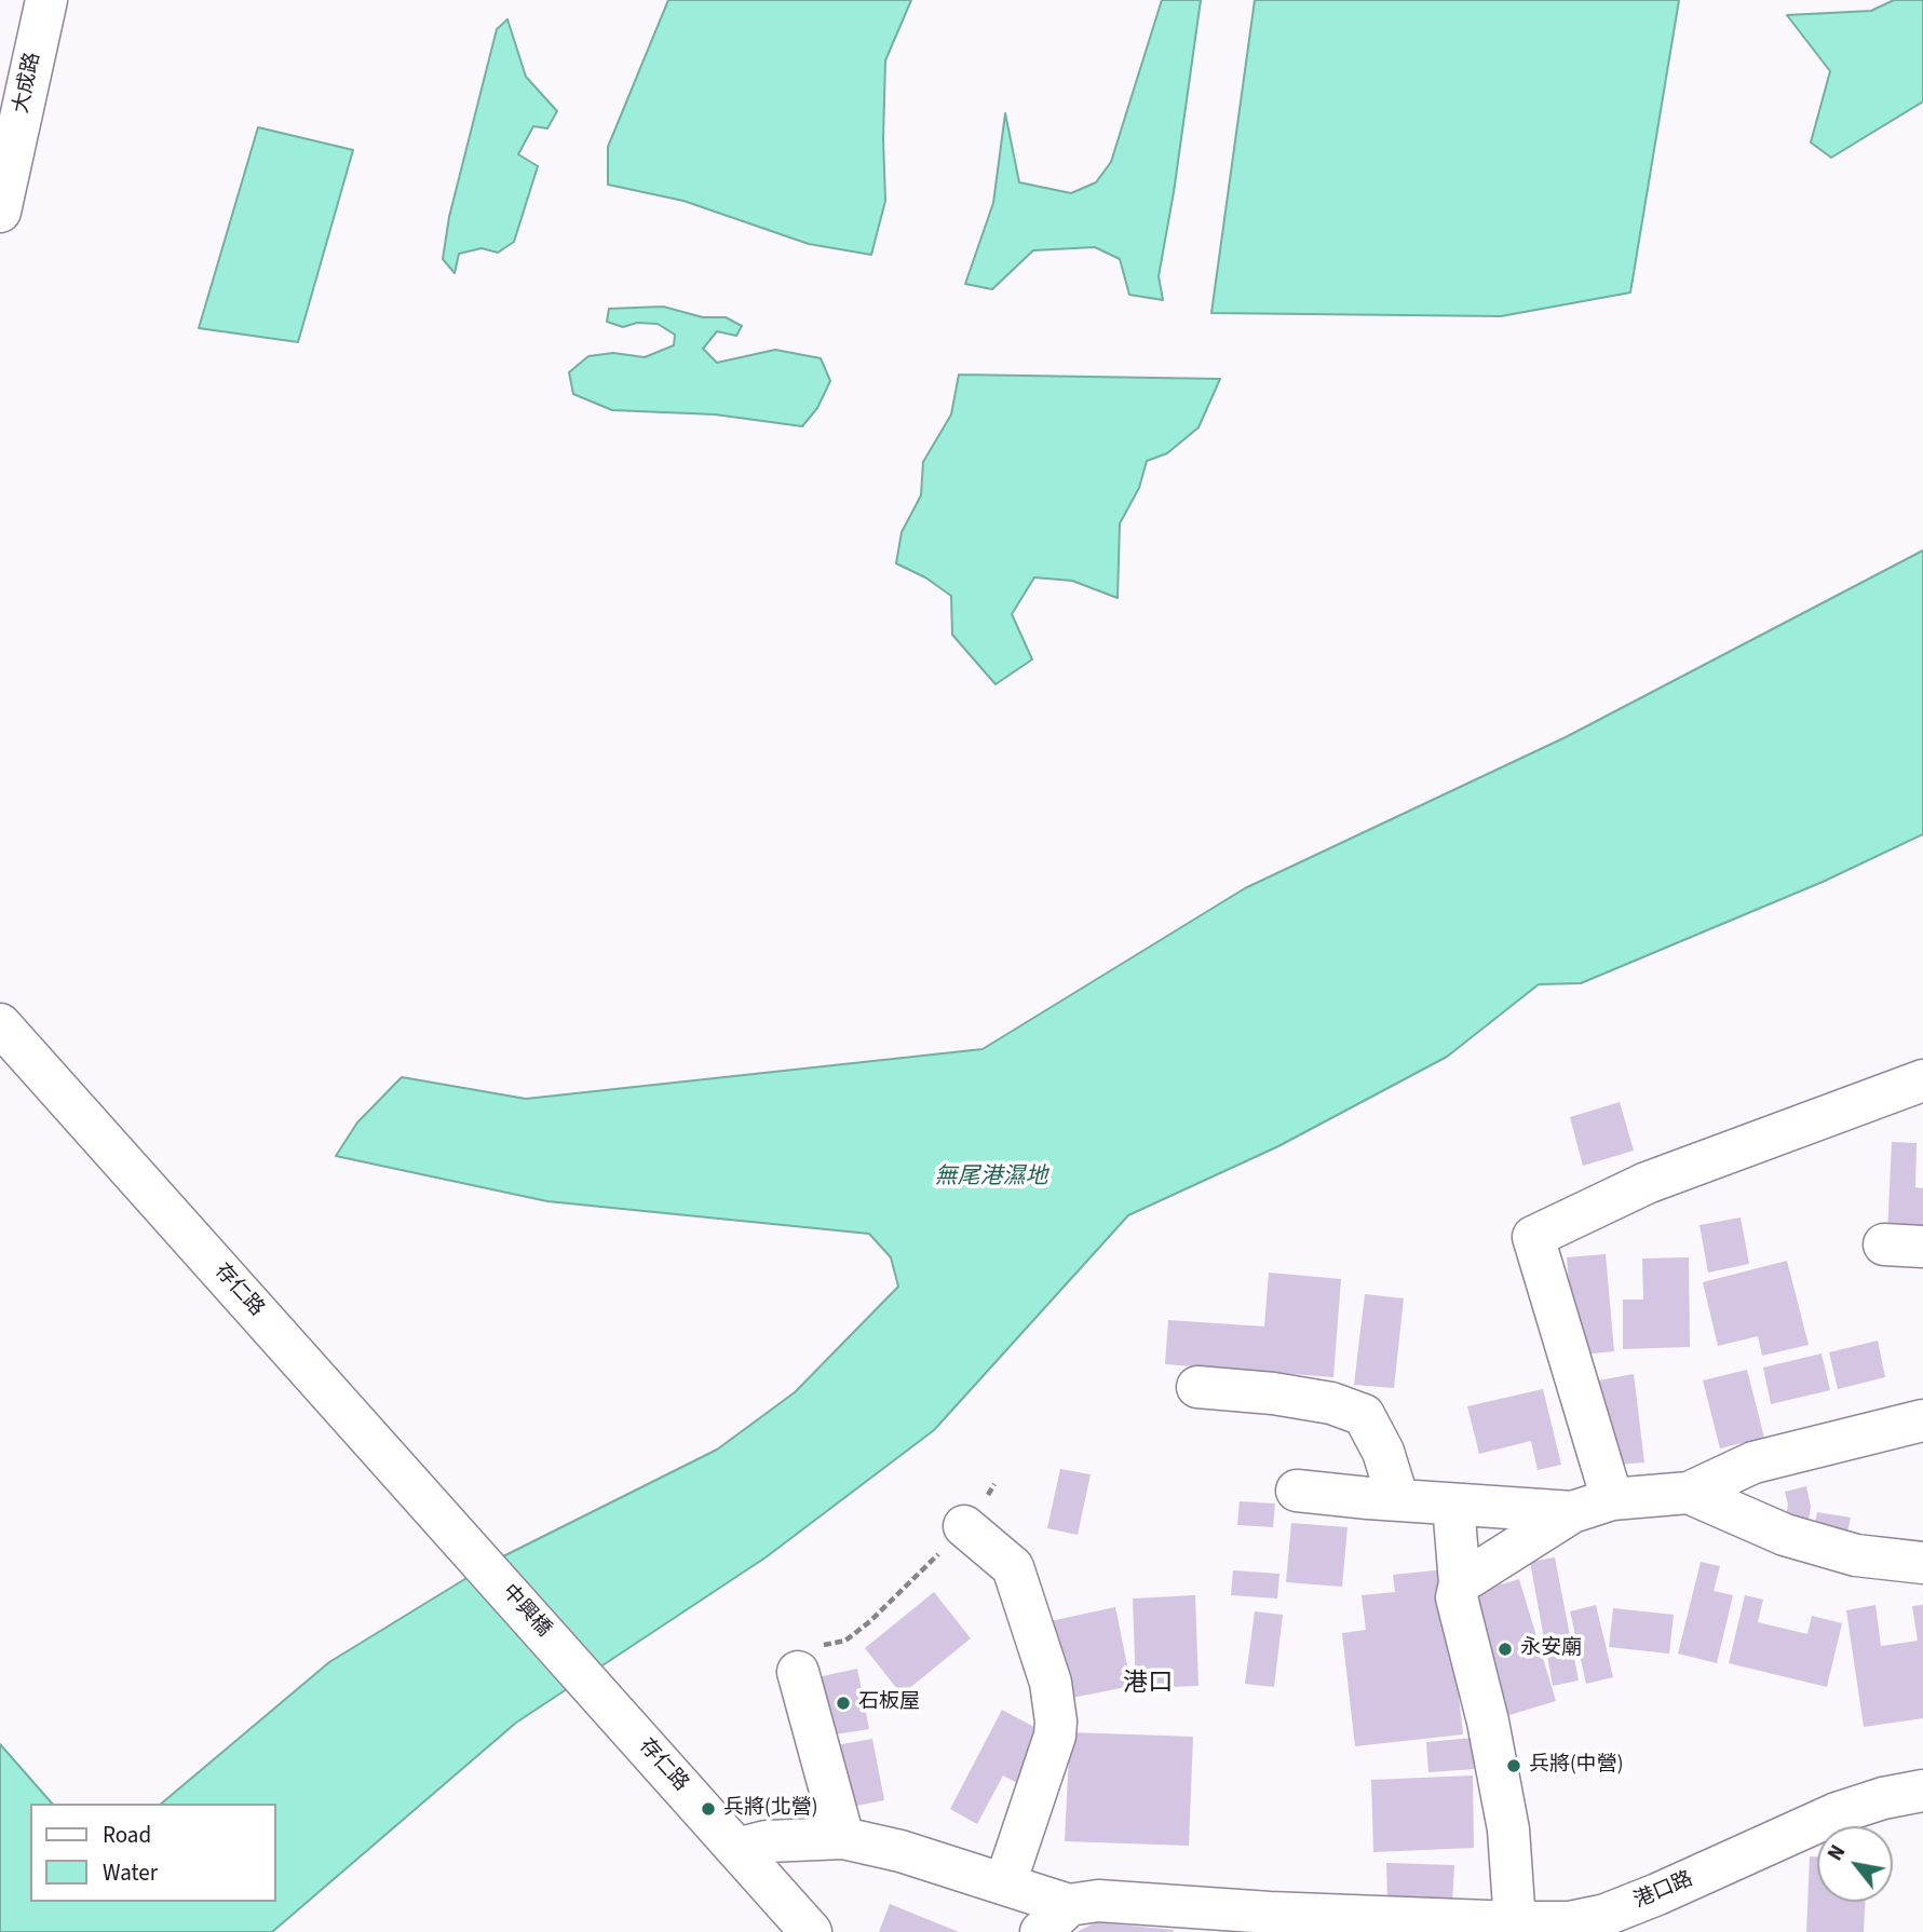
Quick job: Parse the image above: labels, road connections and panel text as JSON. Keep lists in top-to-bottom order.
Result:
{
  "streets": {
    "street": [
      "大成路",
      "存仁路",
      "中興橋",
      "港口路"
    ]
  },
  "crossings": [
    ["存仁路", "中興橋"]
  ],
  "districts": ["港口"],
  "water": ["無尾港濕地"],
  "places": [
    "永安廟",
    "石板屋",
    "兵將(中營)",
    "兵將(北營)"
  ],
  "legend": ["Road", "Water"],
  "north": "top left"
}
